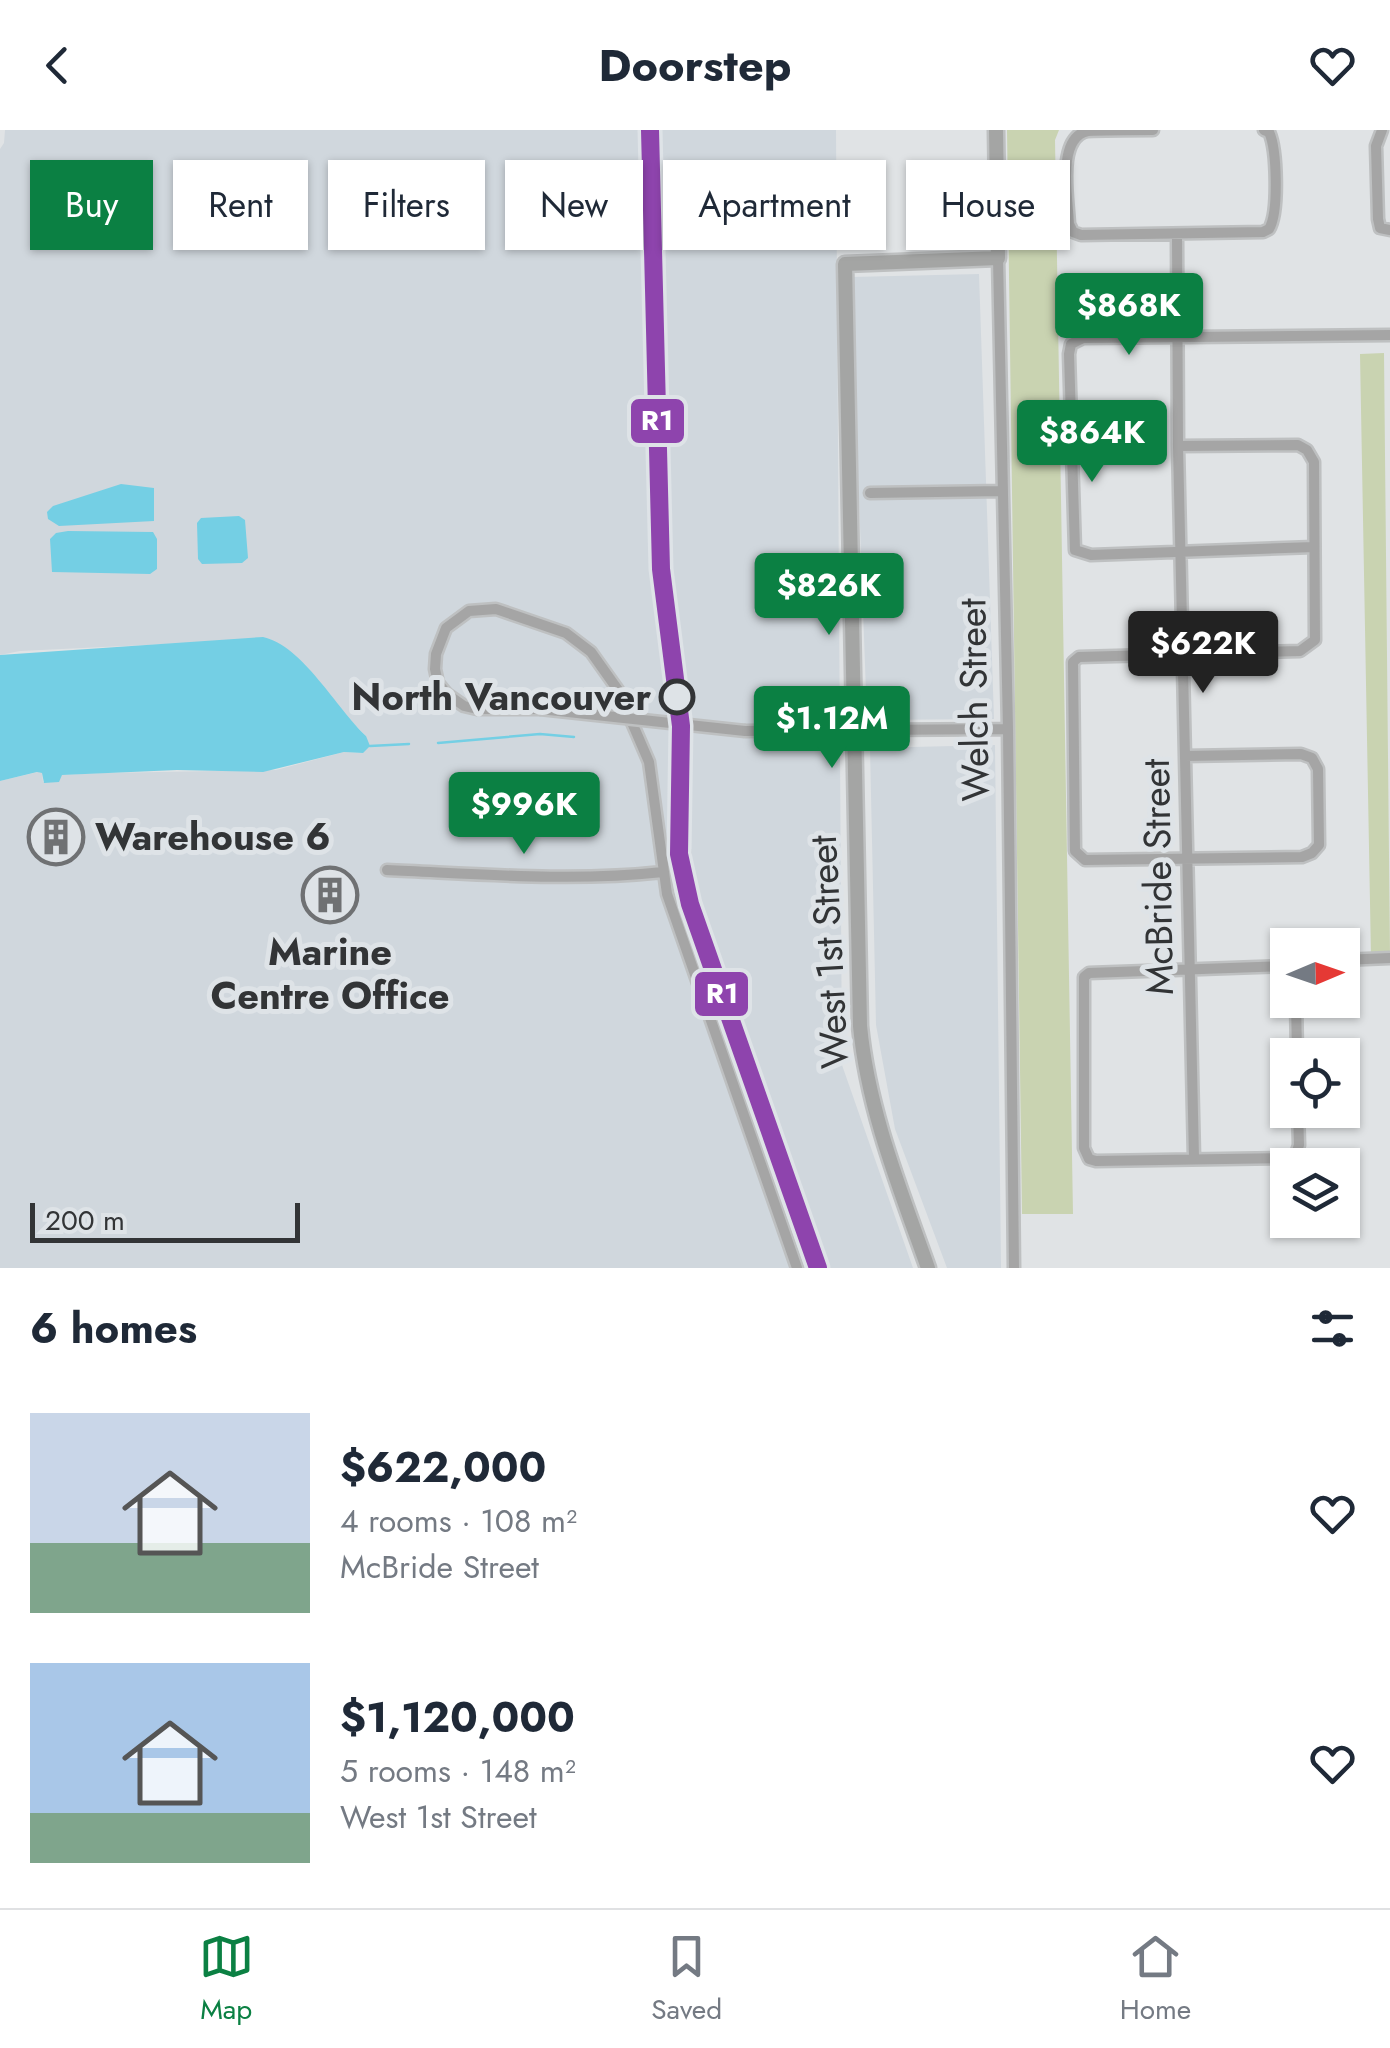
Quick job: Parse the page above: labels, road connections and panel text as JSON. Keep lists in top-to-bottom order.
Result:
{
  "streets": {
    "street": ["Welch Street", "McBride Street", "West 1st Street"]
  },
  "crossings": [
    ["Welch Street", "West 1st Street"]
  ],
  "places": {
    "other": ["North Vancouver"],
    "building": ["Warehouse 6", "Marine Centre Office"]
  },
  "lines": ["transit line R1"],
  "scale_bar": "200 m",
  "north": "right",
  "page": {
    "header": "Doorstep",
    "chip": [
      "Buy",
      "Rent",
      "Filters",
      "New",
      "Apartment",
      "House"
    ],
    "price": [
      "$868K",
      "$864K",
      "$826K",
      "$622K",
      "$1.12M",
      "$996K"
    ],
    "scale": "200 m",
    "heading": "6 homes",
    "list": [
      {
        "name": "$622,000",
        "note": "4 rooms · 108 m² · McBride Street"
      },
      {
        "name": "$1,120,000",
        "note": "5 rooms · 148 m² · West 1st Street"
      }
    ],
    "tabs": ["Map", "Saved", "Home"]
  }
}
